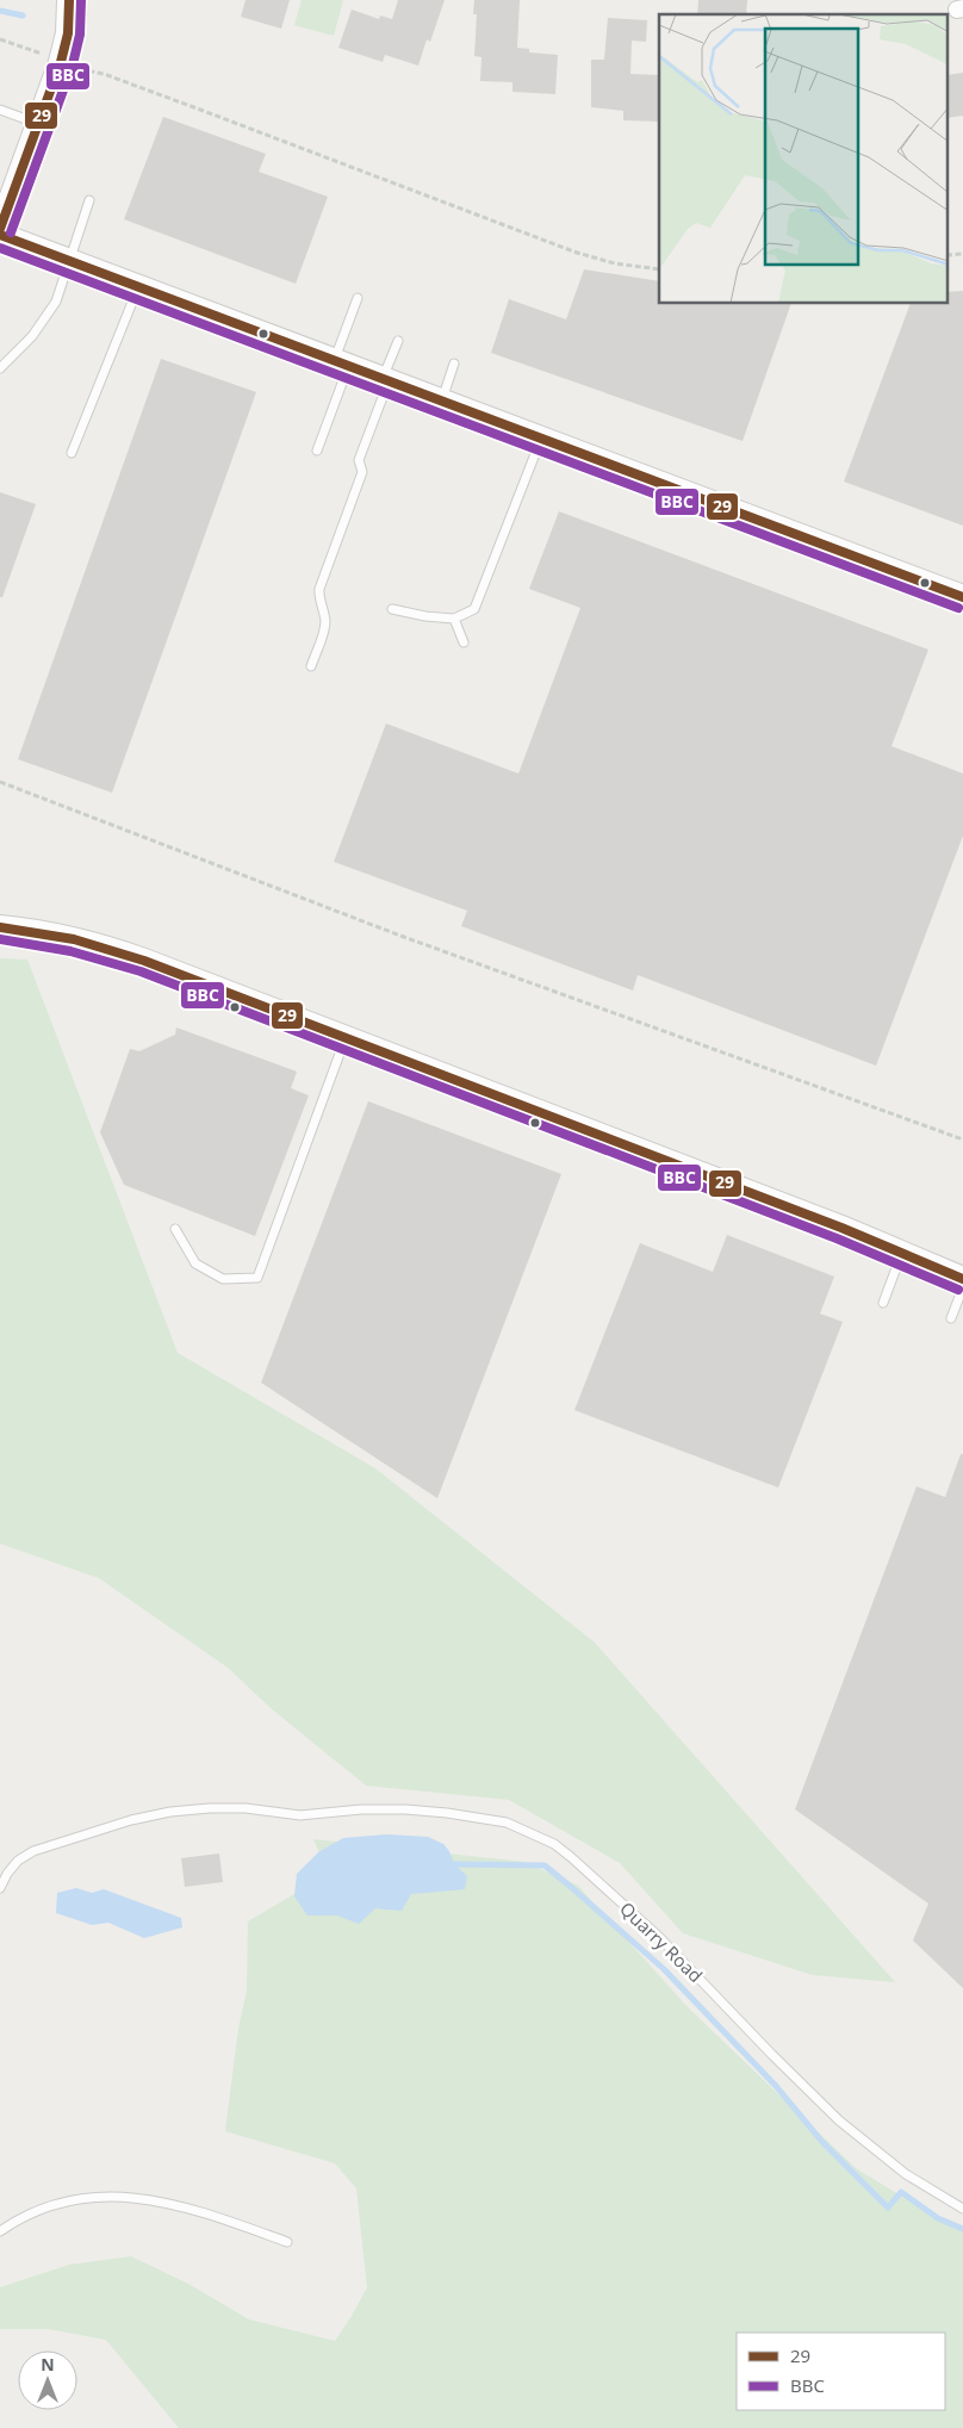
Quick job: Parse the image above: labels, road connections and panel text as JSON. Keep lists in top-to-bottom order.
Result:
{
  "streets": {
    "lane": ["Quarry Road"]
  },
  "lines": ["transit line 29", "transit line BBC"],
  "legend": ["29", "BBC"],
  "north": "top"
}
